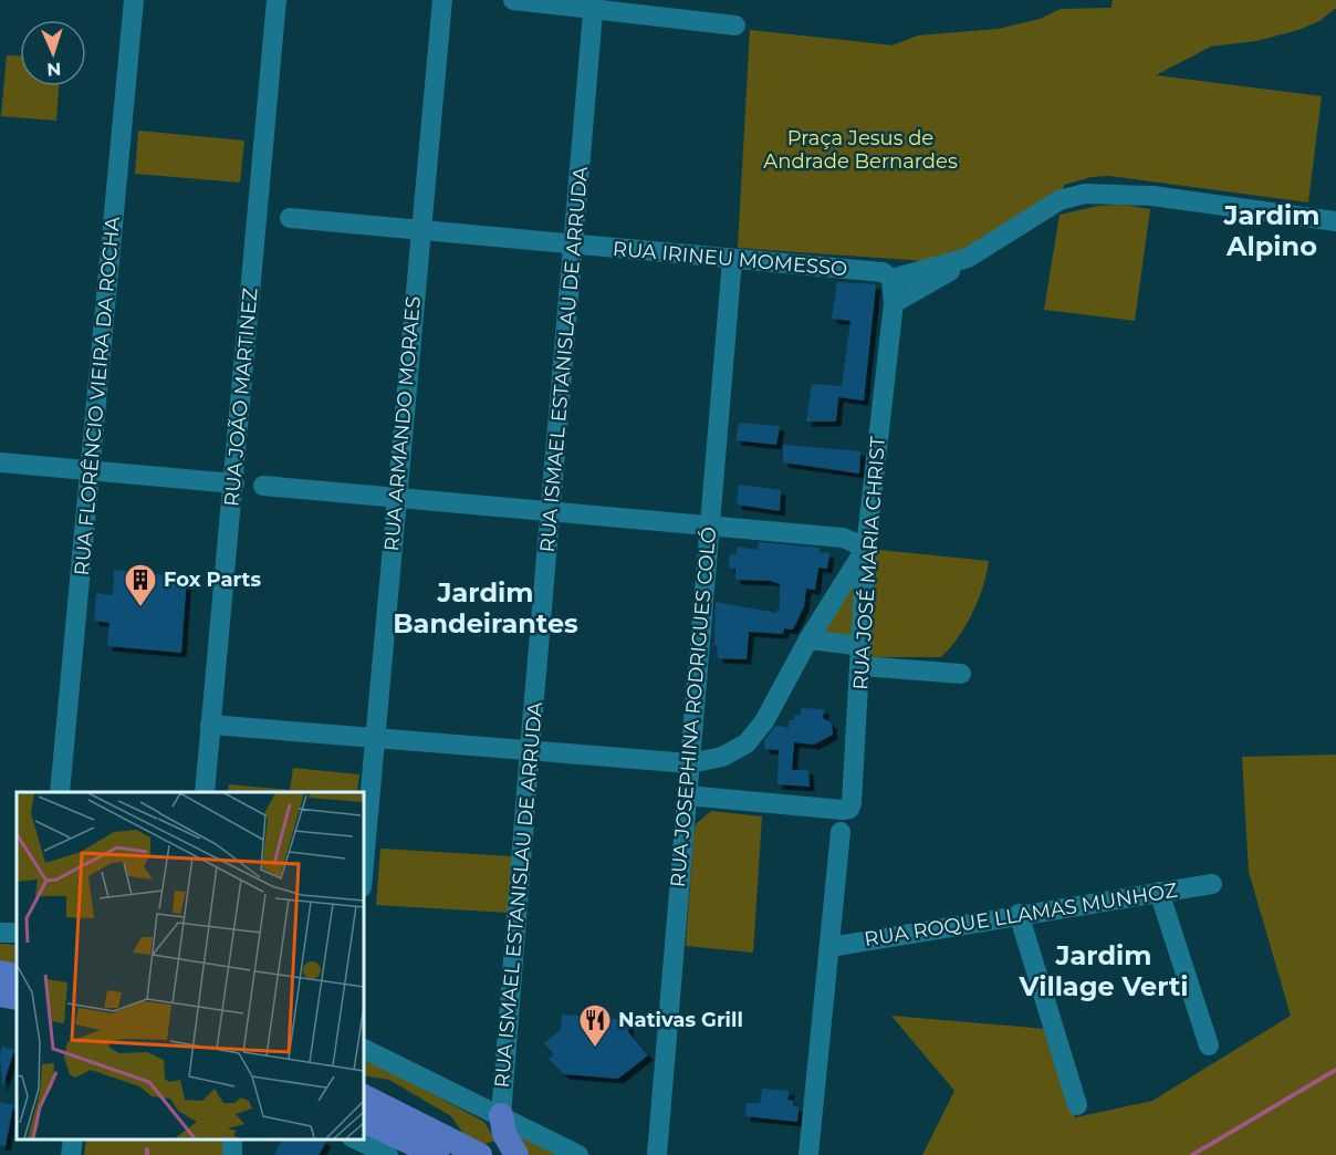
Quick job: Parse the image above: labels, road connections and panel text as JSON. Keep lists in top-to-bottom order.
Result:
{
  "streets": {
    "street": [
      "RUA IRINEU MOMESSO",
      "RUA ISMAEL ESTANISLAU DE ARRUDA",
      "RUA FLORÊNCIO VIEIRA DA ROCHA",
      "RUA JOÃO MARTINEZ",
      "RUA ARMANDO MORAES",
      "RUA JOSÉ MARIA CHRIST",
      "RUA JOSEPHINA RODRIGUES COLÓ",
      "RUA ROQUE LLAMAS MUNHOZ"
    ]
  },
  "crossings": [
    ["RUA IRINEU MOMESSO", "RUA ISMAEL ESTANISLAU DE ARRUDA"],
    ["RUA IRINEU MOMESSO", "RUA ARMANDO MORAES"],
    ["RUA IRINEU MOMESSO", "RUA JOSÉ MARIA CHRIST"],
    ["RUA IRINEU MOMESSO", "RUA JOSEPHINA RODRIGUES COLÓ"],
    ["RUA JOSÉ MARIA CHRIST", "RUA JOSEPHINA RODRIGUES COLÓ"]
  ],
  "districts": ["Jardim Alpino", "Jardim Bandeirantes", "Jardim Village Verti"],
  "parks": ["Praça Jesus de Andrade Bernardes"],
  "places": {
    "building": ["Fox Parts"],
    "restaurant": ["Nativas Grill"]
  },
  "north": "bottom"
}
